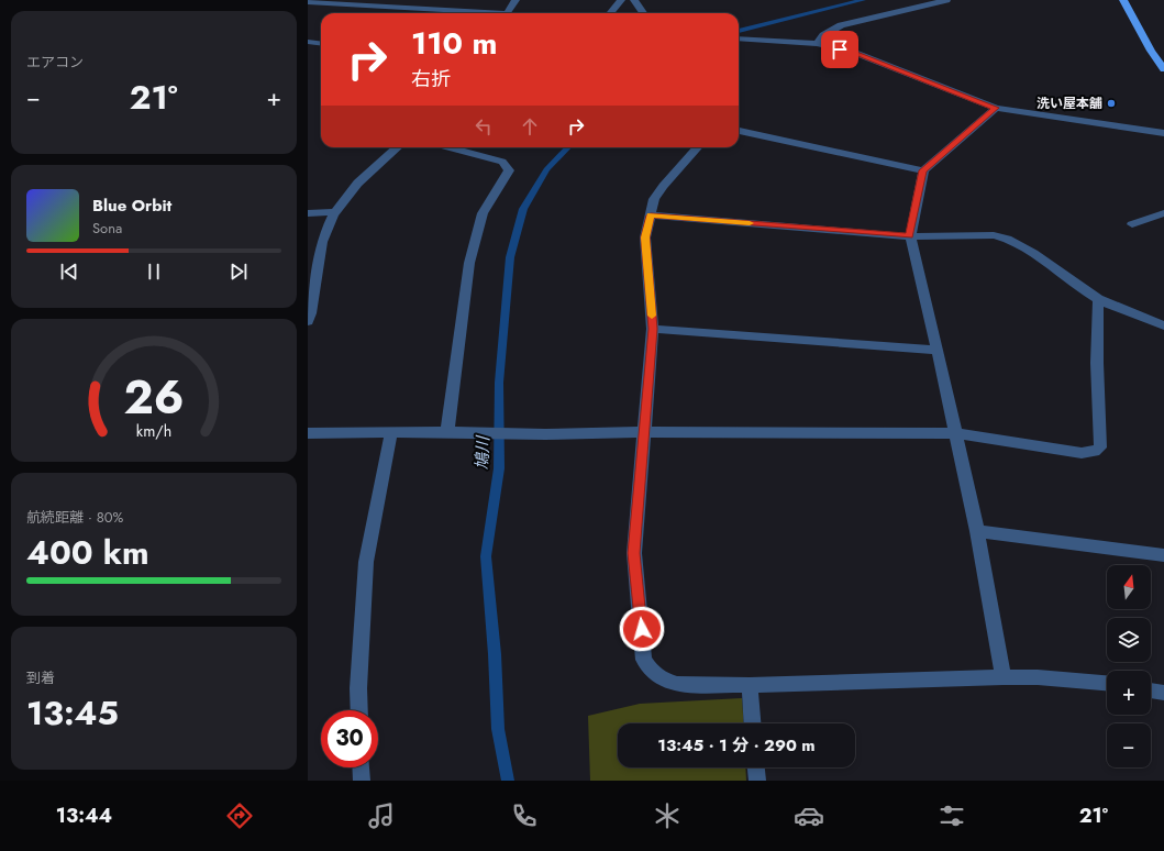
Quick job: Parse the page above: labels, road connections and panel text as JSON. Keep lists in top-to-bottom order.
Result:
{
  "water": ["鳩川"],
  "places": ["洗い屋本舗"],
  "north": "top",
  "page": {
    "tile": [
      "エアコン",
      ["航続距離 · 80%", "400 km"],
      ["到着", "13:45"]
    ],
    "turn": ["110 m", "右折"],
    "heat": ["−", "21°", "+"],
    "song": ["Blue Orbit", "Sona"],
    "map_buttons": ["+", "−"],
    "limit": "30",
    "trip": "13:45 · 1 分 · 290 m",
    "tabs": ["13:44", "21°"],
    "gauge": ["26", "km/h"]
  }
}
